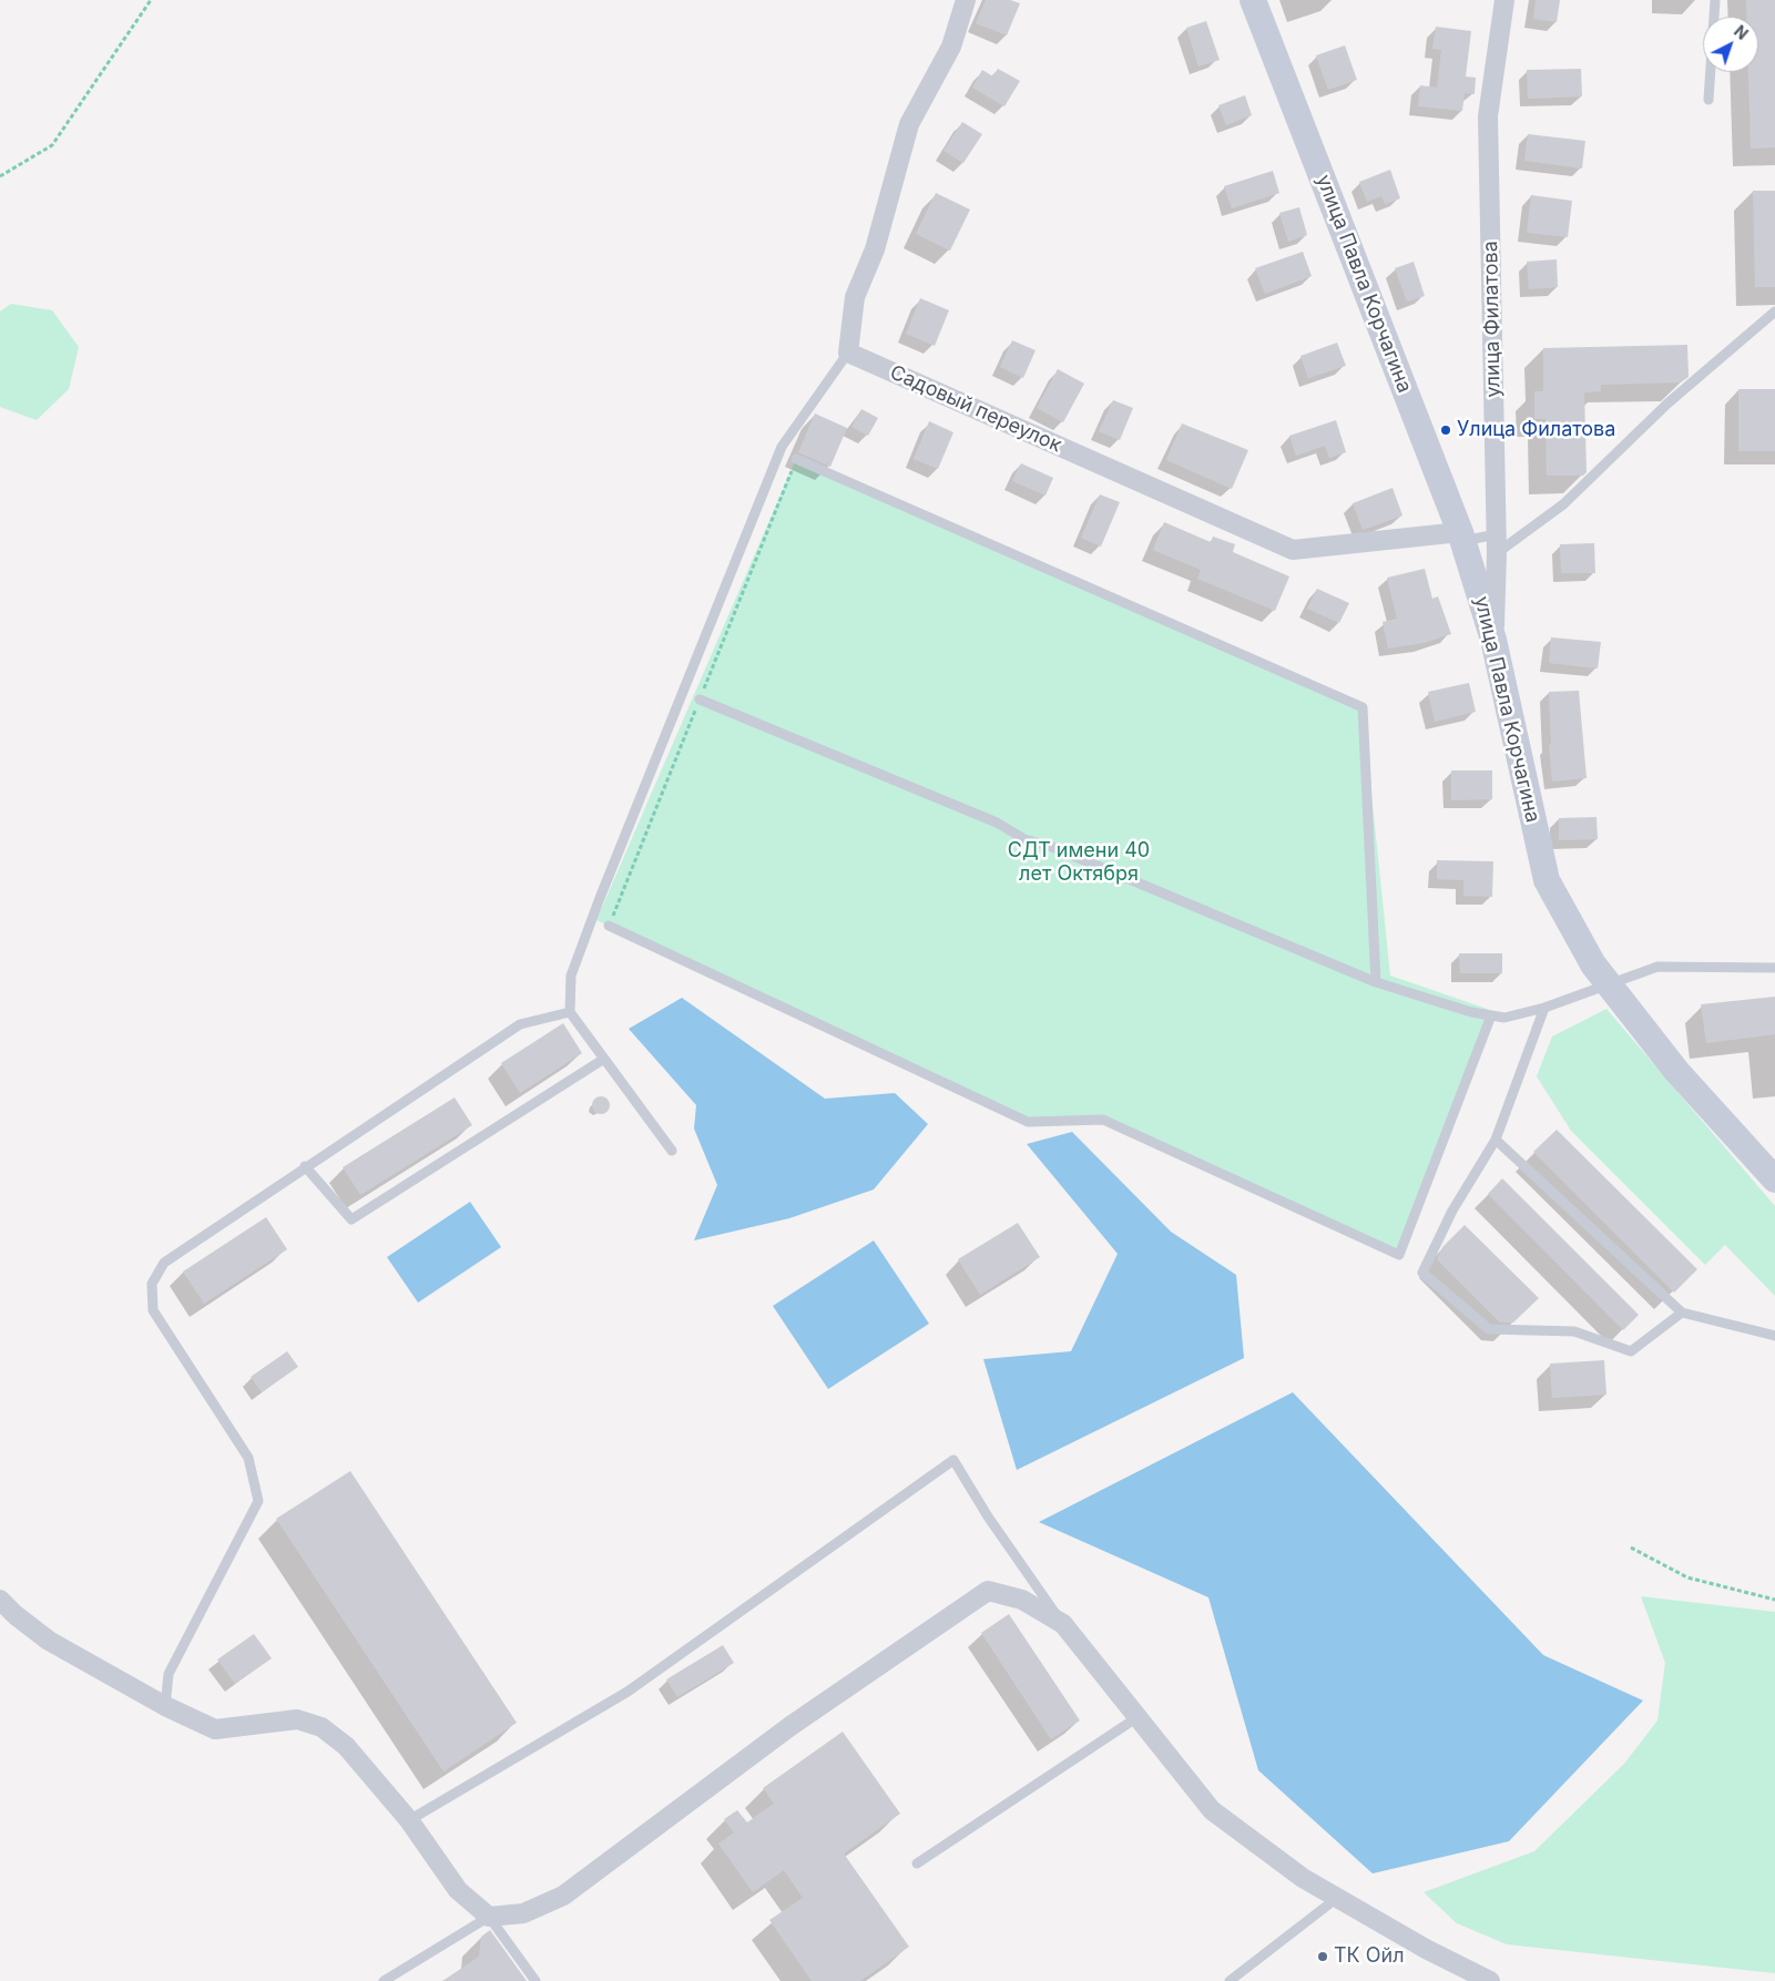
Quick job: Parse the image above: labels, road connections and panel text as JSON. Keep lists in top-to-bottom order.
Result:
{
  "streets": {
    "main road": ["улица Павла Корчагина"],
    "street": ["улица Филатова", "Садовый переулок"]
  },
  "crossings": [
    ["улица Павла Корчагина", "улица Филатова"],
    ["улица Павла Корчагина", "Садовый переулок"]
  ],
  "parks": ["СДТ имени 40 лет Октября"],
  "places": ["Улица Филатова", "ТК Ойл"],
  "north": "top right"
}
